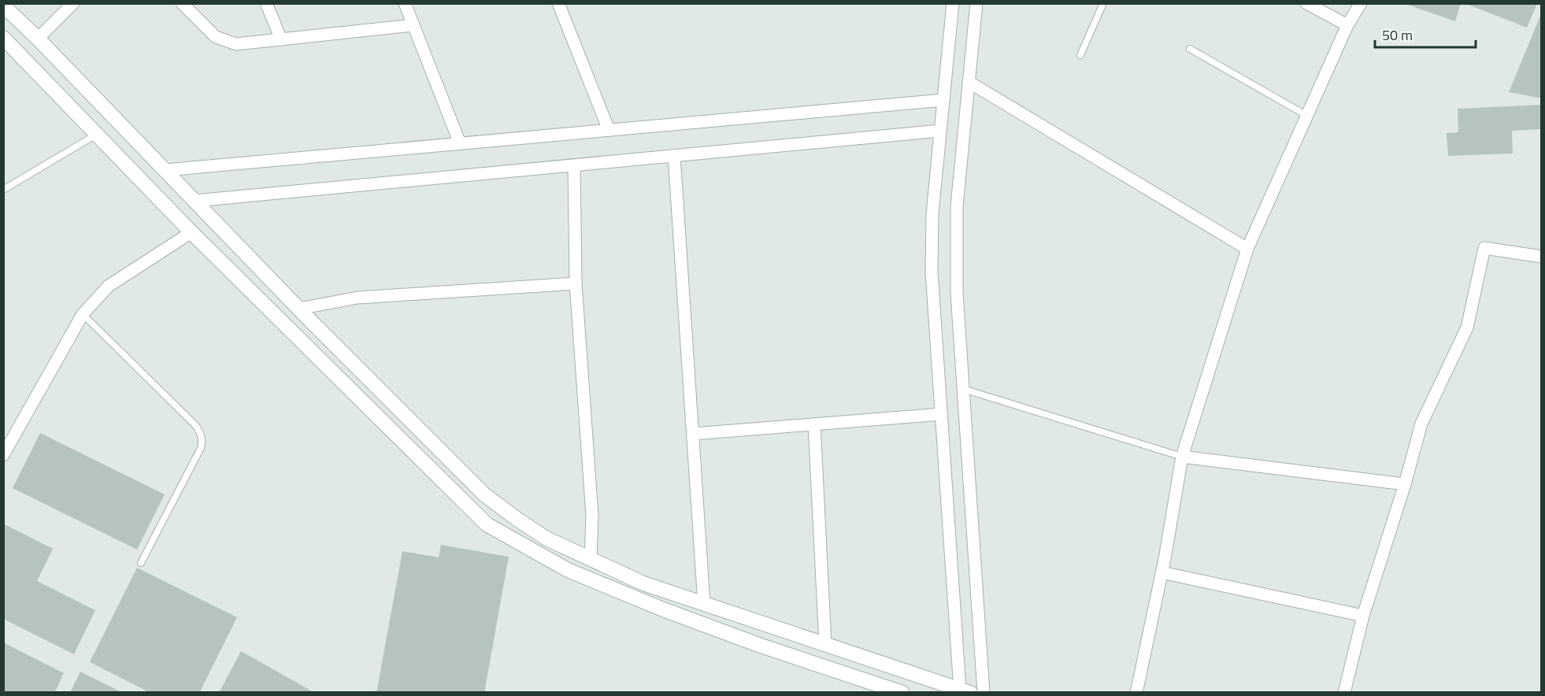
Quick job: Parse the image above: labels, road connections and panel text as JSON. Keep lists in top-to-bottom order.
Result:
{
  "scale_bar": "50 m"
}
